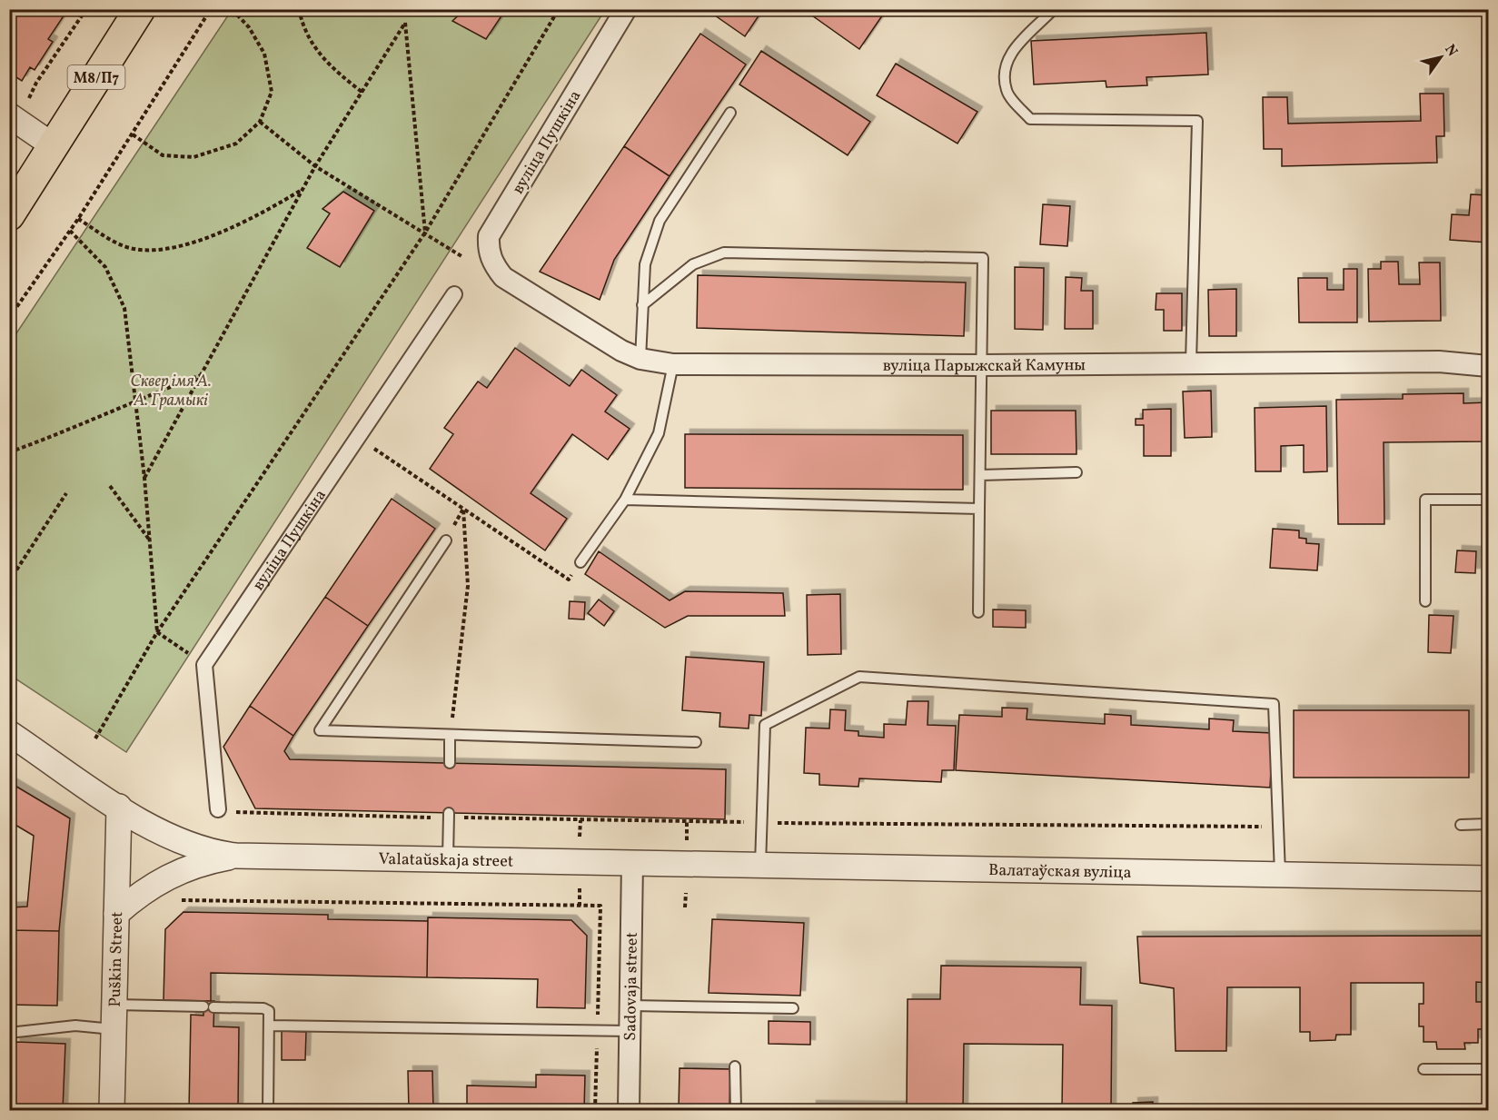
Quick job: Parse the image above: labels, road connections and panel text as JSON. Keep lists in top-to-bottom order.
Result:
{
  "streets": {
    "main road": ["М8/П7"],
    "street": [
      "вуліца Пушкіна",
      "вуліца Парыжскай Камуны",
      "Valataŭskaja street",
      "Валатаўская вуліца",
      "Puškin Street",
      "Sadovaja street"
    ]
  },
  "crossings": [
    ["вуліца Пушкіна", "вуліца Парыжскай Камуны"],
    ["Valataŭskaja street", "Валатаўская вуліца"],
    ["Valataŭskaja street", "Sadovaja street"],
    ["Валатаўская вуліца", "Sadovaja street"]
  ],
  "parks": ["Сквер імя А. А. Грамыкі"],
  "north": "top right"
}
